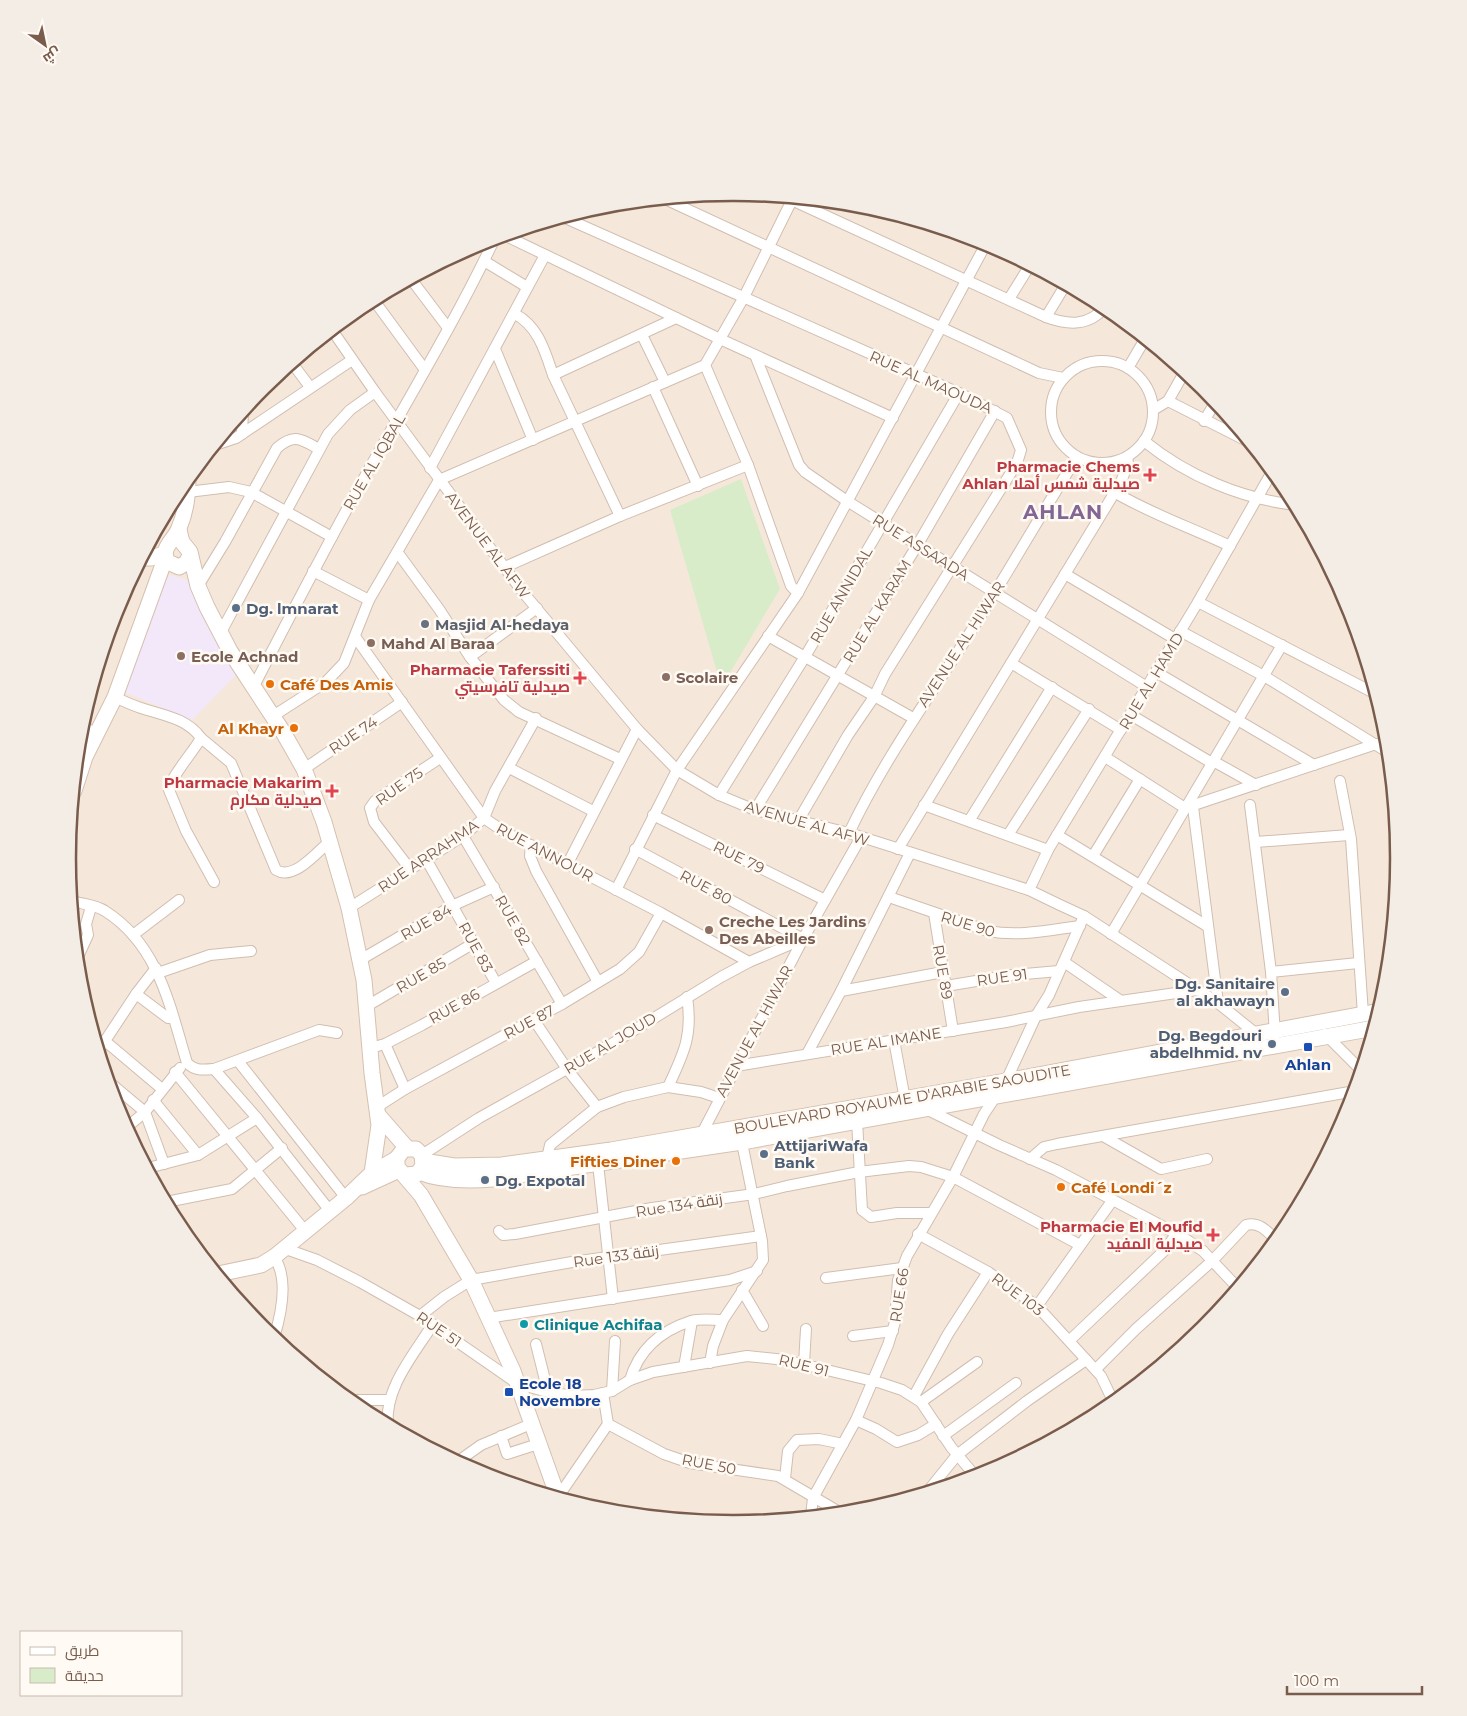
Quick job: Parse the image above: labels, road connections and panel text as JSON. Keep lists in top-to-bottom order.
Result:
{
  "streets": {
    "main road": ["BOULEVARD ROYAUME D'ARABIE SAOUDITE"],
    "street": [
      "RUE AL MAOUDA",
      "RUE AL IQBAL",
      "AVENUE AL AFW",
      "RUE ASSAADA",
      "RUE ANNIDAL",
      "RUE AL KARAM",
      "AVENUE AL HIWAR",
      "RUE AL HAMD",
      "RUE 74",
      "RUE 75",
      "RUE ANNOUR",
      "RUE ARRAHMA",
      "RUE 79",
      "RUE 80",
      "RUE 82",
      "RUE 84",
      "RUE 90",
      "RUE 83",
      "RUE 89",
      "RUE 85",
      "RUE 91",
      "RUE 86",
      "RUE 87",
      "RUE AL IMANE",
      "RUE AL JOUD",
      "Rue 134 زنقة",
      "Rue 133 زنقة",
      "RUE 103",
      "RUE 66",
      "RUE 51",
      "RUE 50"
    ]
  },
  "crossings": [
    ["RUE AL MAOUDA", "AVENUE AL AFW"],
    ["RUE AL MAOUDA", "RUE ASSAADA"],
    ["RUE AL MAOUDA", "RUE ANNIDAL"],
    ["RUE AL MAOUDA", "RUE AL KARAM"],
    ["RUE AL IQBAL", "AVENUE AL AFW"],
    ["AVENUE AL AFW", "RUE ANNIDAL"],
    ["AVENUE AL AFW", "RUE AL KARAM"],
    ["AVENUE AL AFW", "AVENUE AL HIWAR"],
    ["AVENUE AL AFW", "RUE AL HAMD"],
    ["AVENUE AL AFW", "RUE 90"],
    ["AVENUE AL AFW", "RUE AL IMANE"],
    ["AVENUE AL AFW", "BOULEVARD ROYAUME D'ARABIE SAOUDITE"],
    ["RUE ASSAADA", "RUE ANNIDAL"],
    ["RUE ASSAADA", "RUE AL KARAM"],
    ["RUE ASSAADA", "AVENUE AL HIWAR"],
    ["RUE ASSAADA", "RUE AL HAMD"],
    ["AVENUE AL HIWAR", "RUE 79"],
    ["AVENUE AL HIWAR", "RUE 80"],
    ["AVENUE AL HIWAR", "RUE AL IMANE"],
    ["AVENUE AL HIWAR", "RUE AL JOUD"],
    ["AVENUE AL HIWAR", "BOULEVARD ROYAUME D'ARABIE SAOUDITE"],
    ["RUE 74", "RUE ANNOUR"],
    ["RUE 75", "RUE ANNOUR"],
    ["RUE 75", "RUE ARRAHMA"],
    ["RUE ANNOUR", "RUE ARRAHMA"],
    ["RUE ANNOUR", "RUE 87"],
    ["RUE ANNOUR", "RUE AL JOUD"],
    ["RUE ARRAHMA", "RUE 82"],
    ["RUE ARRAHMA", "RUE 83"],
    ["RUE 80", "RUE AL JOUD"],
    ["RUE 82", "RUE 84"],
    ["RUE 82", "RUE 86"],
    ["RUE 82", "RUE 87"],
    ["RUE 84", "RUE 83"],
    ["RUE 90", "RUE 89"],
    ["RUE 83", "RUE 85"],
    ["RUE 83", "RUE 86"],
    ["RUE 89", "RUE 91"],
    ["RUE 89", "RUE AL IMANE"],
    ["RUE 91", "RUE 66"],
    ["RUE 91", "RUE 51"],
    ["RUE AL JOUD", "BOULEVARD ROYAUME D'ARABIE SAOUDITE"],
    ["BOULEVARD ROYAUME D'ARABIE SAOUDITE", "RUE 66"],
    ["Rue 134 زنقة", "RUE 66"],
    ["RUE 103", "RUE 66"],
    ["RUE 66", "RUE 50"]
  ],
  "districts": ["AHLAN"],
  "places": {
    "health": [
      "Pharmacie Chems Ahlan صيدلية شمس أهلا",
      "Pharmacie Taferssiti صيدلية تافرسيتي",
      "Pharmacie Makarim صيدلية مكارم",
      "Pharmacie El Moufid صيدلية المفيد"
    ],
    "other": [
      "Dg. lmnarat",
      "Masjid Al-hedaya",
      "Mahd Al Baraa",
      "Ecole Achnad",
      "Scolaire",
      "Café Des Amis",
      "Al Khayr",
      "Creche Les Jardins Des Abeilles",
      "Dg. Sanitaire al akhawayn",
      "Dg. Begdouri abdelhmid. nv",
      "AttijariWafa Bank",
      "Fifties Diner",
      "Dg. Expotal",
      "Café Londi´z",
      "Clinique Achifaa"
    ],
    "transit": ["Ahlan", "Ecole 18 Novembre"]
  },
  "legend": ["طريق", "حديقة"],
  "scale_bar": "100 m",
  "north": "bottom right"
}
